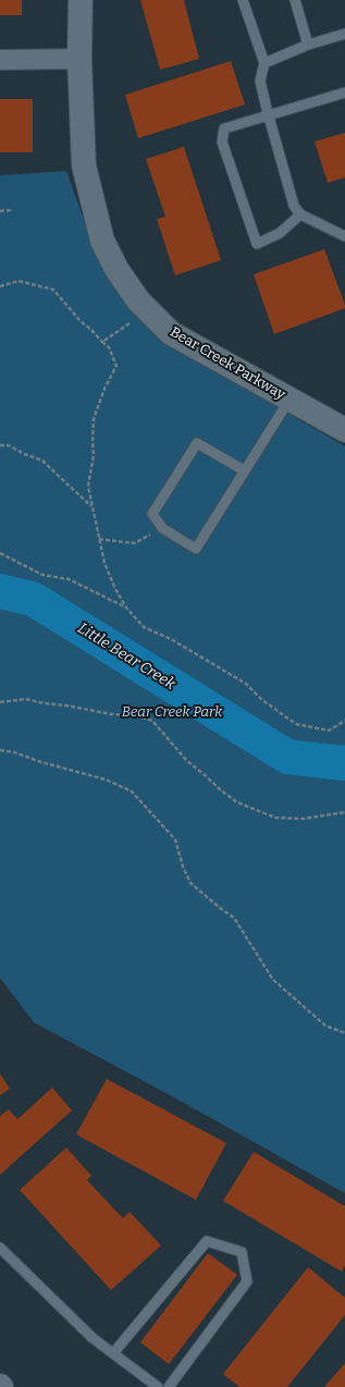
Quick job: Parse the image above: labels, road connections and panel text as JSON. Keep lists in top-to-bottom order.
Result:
{
  "streets": {
    "street": ["Bear Creek Parkway"]
  },
  "water": ["Little Bear Creek"],
  "parks": ["Bear Creek Park"]
}
